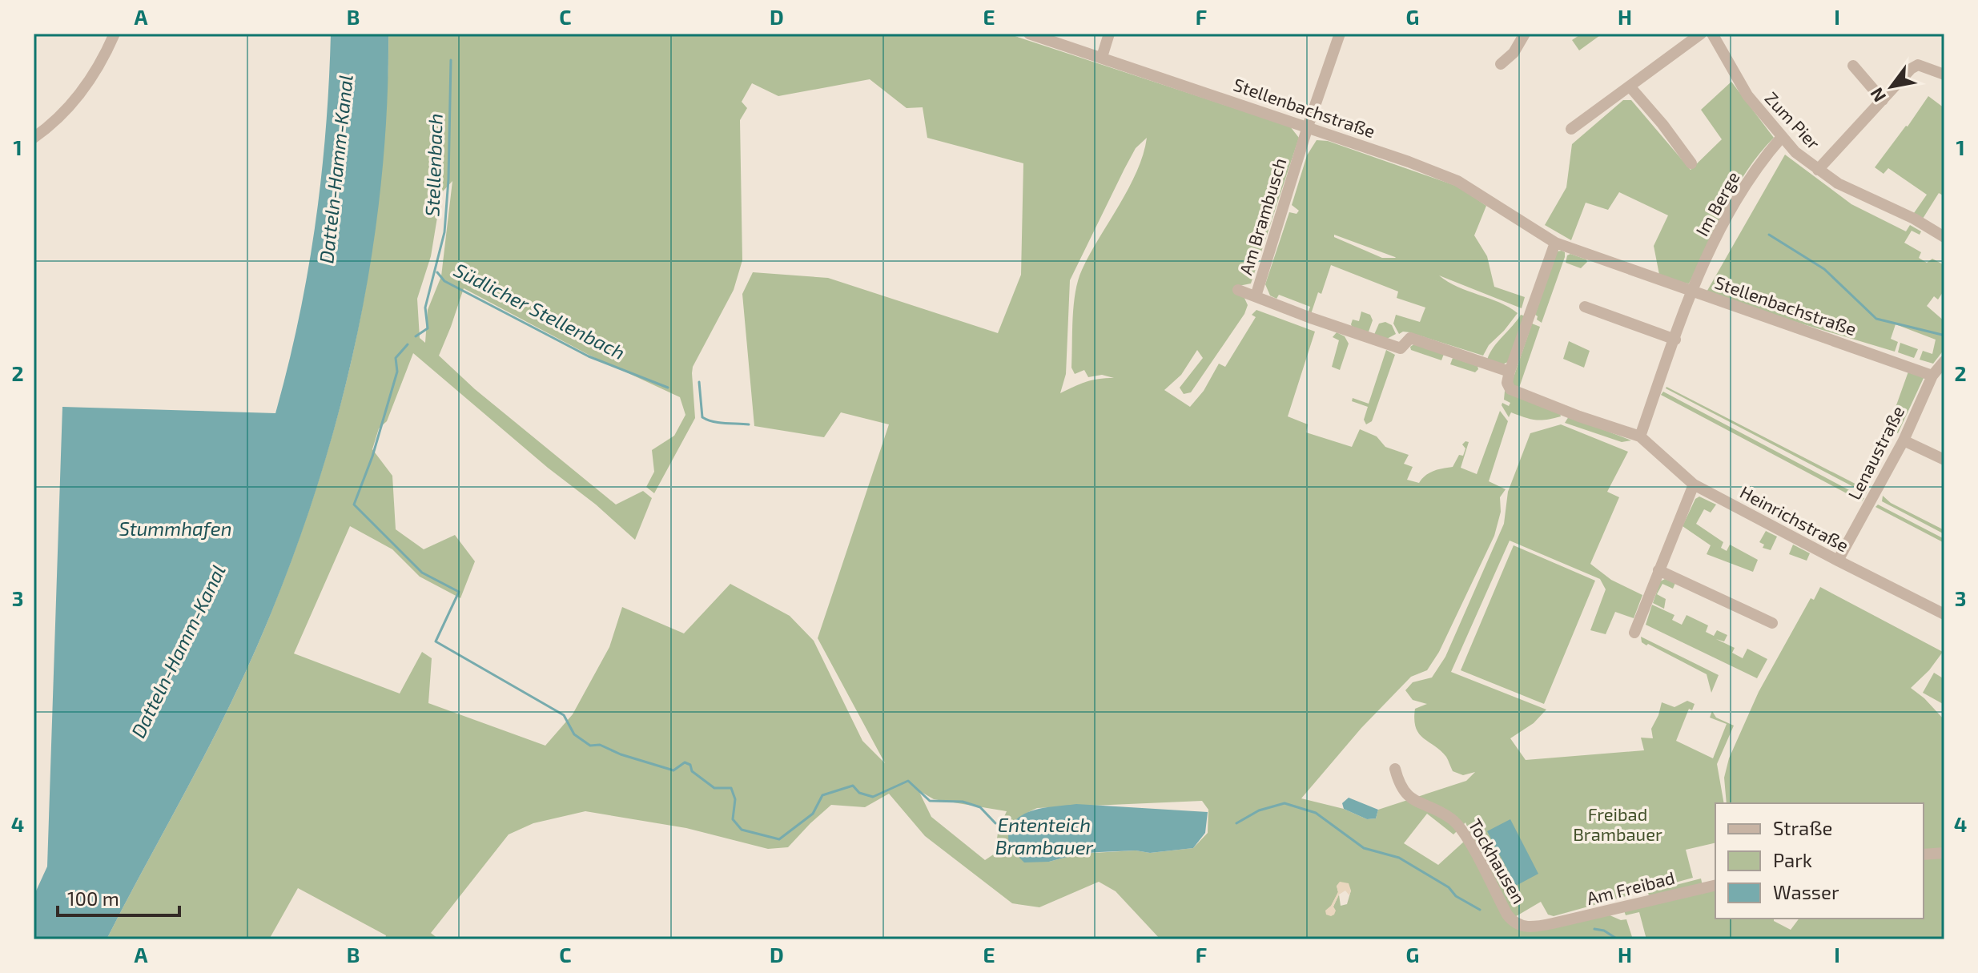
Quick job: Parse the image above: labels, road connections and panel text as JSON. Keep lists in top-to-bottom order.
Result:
{
  "streets": {
    "street": [
      "Stellenbachstraße",
      "Zum Pier",
      "Im Berge",
      "Am Brambusch",
      "Lenaustraße",
      "Heinrichstraße",
      "Tockhausen",
      "Am Freibad"
    ]
  },
  "crossings": [
    ["Stellenbachstraße", "Im Berge"],
    ["Stellenbachstraße", "Am Brambusch"],
    ["Stellenbachstraße", "Lenaustraße"],
    ["Zum Pier", "Im Berge"],
    ["Am Brambusch", "Heinrichstraße"],
    ["Lenaustraße", "Heinrichstraße"],
    ["Tockhausen", "Am Freibad"]
  ],
  "water": [
    "Stellenbach",
    "Datteln-Hamm-Kanal",
    "Südlicher Stellenbach",
    "Stummhafen",
    "Ententeich Brambauer"
  ],
  "parks": ["Freibad Brambauer"],
  "legend": ["Straße", "Park", "Wasser"],
  "scale_bar": "100 m",
  "north": "bottom left",
  "grid": {
    "columns": [
      "A",
      "B",
      "C",
      "D",
      "E",
      "F",
      "G",
      "H",
      "I"
    ],
    "rows": [
      "1",
      "2",
      "3",
      "4"
    ]
  }
}
